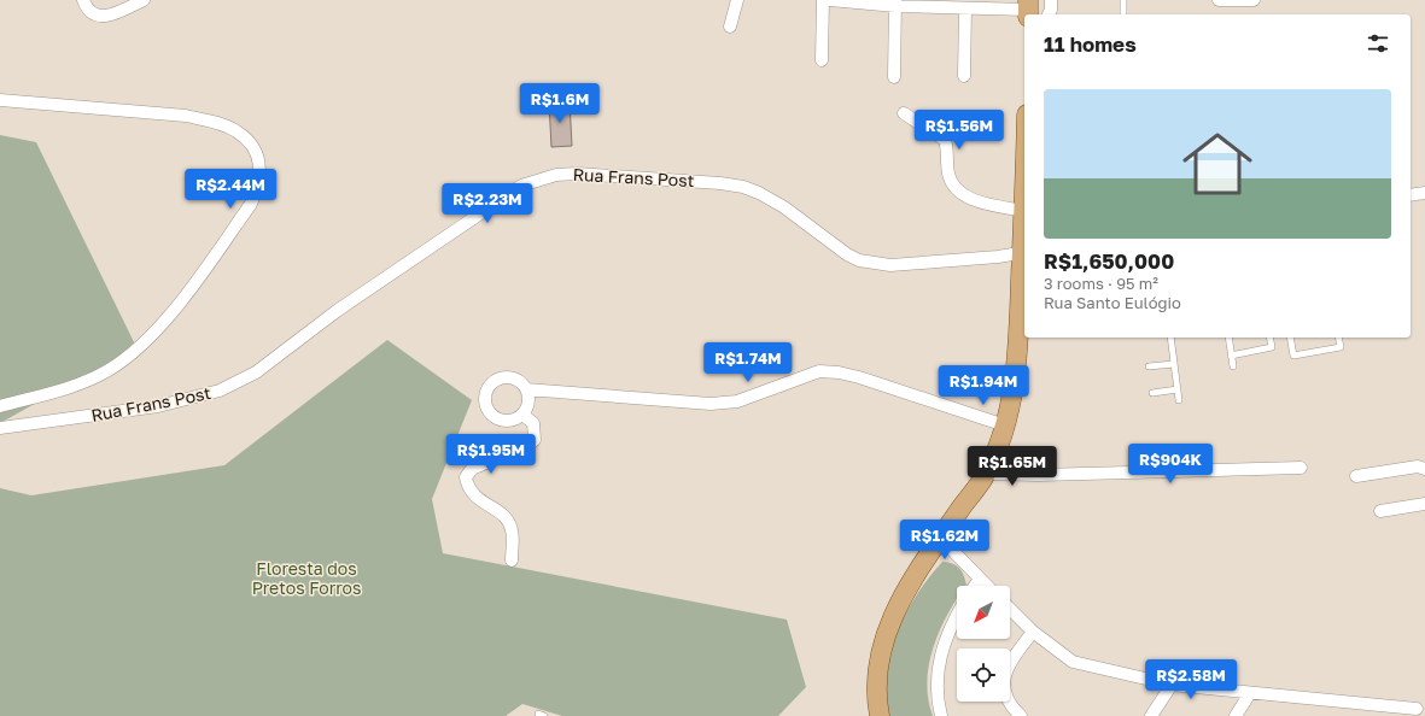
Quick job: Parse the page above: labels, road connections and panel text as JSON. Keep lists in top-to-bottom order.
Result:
{
  "streets": {
    "street": ["Rua Frans Post"]
  },
  "parks": ["Floresta dos Pretos Forros"],
  "north": "bottom left",
  "page": {
    "heading": "11 homes",
    "list": [
      {
        "name": "R$1,650,000",
        "note": "3 rooms · 95 m² · Rua Santo Eulógio"
      }
    ],
    "price": [
      "R$1.6M",
      "R$1.56M",
      "R$2.44M",
      "R$2.23M",
      "R$1.74M",
      "R$1.94M",
      "R$1.95M",
      "R$904K",
      "R$1.65M",
      "R$1.62M",
      "R$2.58M"
    ]
  }
}
